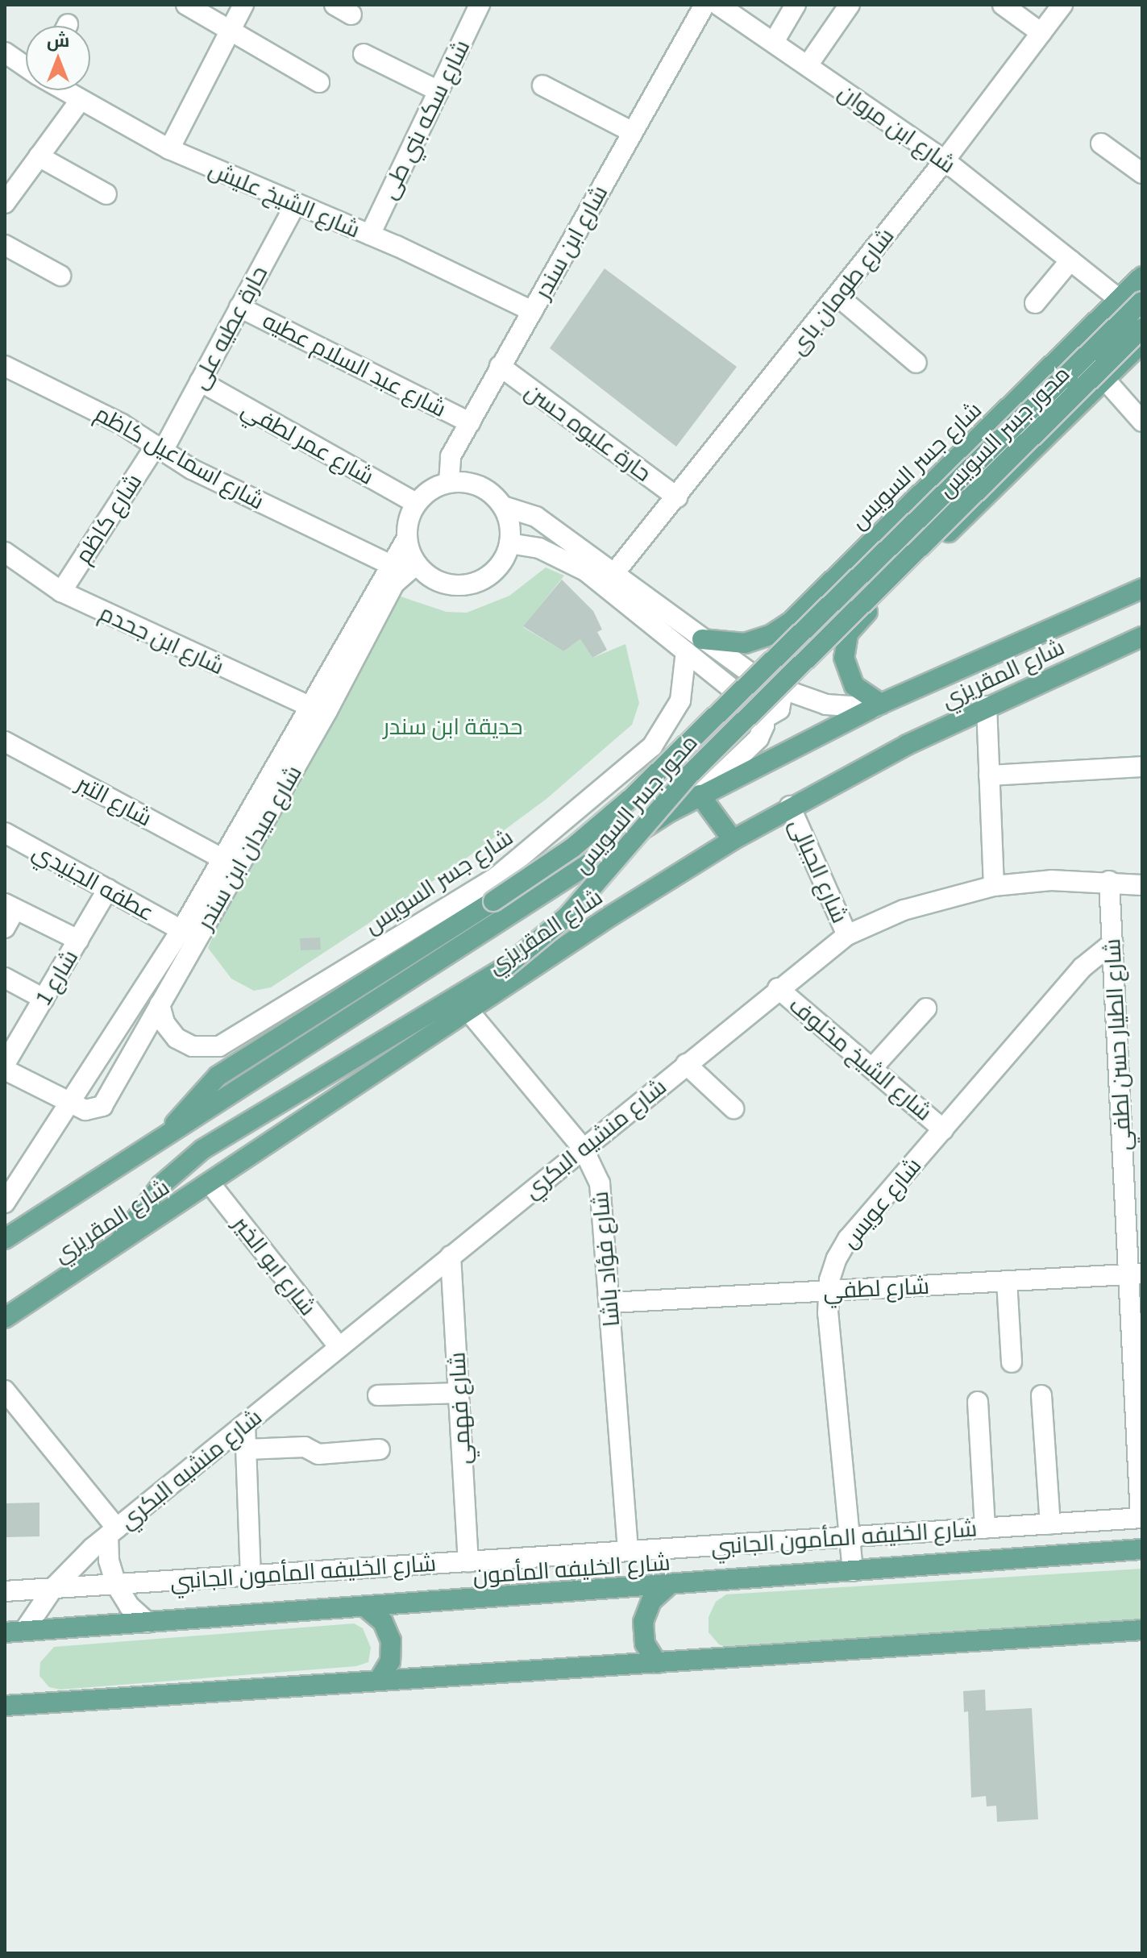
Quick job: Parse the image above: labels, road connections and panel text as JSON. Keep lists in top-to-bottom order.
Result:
{
  "streets": {
    "main road": [
      "محور جسر السويس",
      "شارع جسر السويس",
      "شارع المقريزي",
      "شارع الخليفه المأمون"
    ],
    "street": [
      "شارع سكه بني طى",
      "شارع ابن مروان",
      "شارع الشيخ عليش",
      "شارع ابن سندر",
      "شارع طومان باى",
      "حارة عطيه على",
      "شارع عبد السلام عطيه",
      "حارة عليوه حسن",
      "شارع عمر لطفي",
      "شارع اسماعيل كاظم",
      "شارع كاظم",
      "شارع ابن جحدم",
      "شارع التبر",
      "شارع ميدان ابن سندر",
      "شارع الجبالى",
      "عطفه الجنيدي",
      "شارع 1",
      "شارع الطيار حسن لطفي",
      "شارع الشيخ مخلوف",
      "شارع منشيه البكري",
      "شارع عويس",
      "شارع فؤاد باشا",
      "شارع ابو الخير",
      "شارع لطفي",
      "شارع فهمي",
      "شارع الخليفه المأمون الجانبي"
    ]
  },
  "crossings": [
    ["شارع سكه بني طى", "شارع الشيخ عليش"],
    ["شارع ابن مروان", "شارع طومان باى"],
    ["شارع ابن مروان", "شارع جسر السويس"],
    ["شارع الشيخ عليش", "شارع ابن سندر"],
    ["شارع الشيخ عليش", "حارة عطيه على"],
    ["شارع ابن سندر", "شارع عبد السلام عطيه"],
    ["شارع ابن سندر", "حارة عليوه حسن"],
    ["شارع ابن سندر", "شارع عمر لطفي"],
    ["شارع ابن سندر", "شارع ميدان ابن سندر"],
    ["شارع طومان باى", "حارة عليوه حسن"],
    ["حارة عطيه على", "شارع عبد السلام عطيه"],
    ["حارة عطيه على", "شارع عمر لطفي"],
    ["حارة عطيه على", "شارع اسماعيل كاظم"],
    ["حارة عطيه على", "شارع كاظم"],
    ["محور جسر السويس", "شارع المقريزي"],
    ["شارع عمر لطفي", "شارع ميدان ابن سندر"],
    ["شارع اسماعيل كاظم", "شارع كاظم"],
    ["شارع اسماعيل كاظم", "شارع ميدان ابن سندر"],
    ["شارع جسر السويس", "شارع ميدان ابن سندر"],
    ["شارع كاظم", "شارع ابن جحدم"],
    ["شارع ابن جحدم", "شارع ميدان ابن سندر"],
    ["شارع المقريزي", "شارع الجبالى"],
    ["شارع المقريزي", "شارع فؤاد باشا"],
    ["شارع المقريزي", "شارع ابو الخير"],
    ["شارع التبر", "شارع ميدان ابن سندر"],
    ["شارع ميدان ابن سندر", "عطفه الجنيدي"],
    ["شارع الجبالى", "شارع منشيه البكري"],
    ["عطفه الجنيدي", "شارع 1"],
    ["شارع الطيار حسن لطفي", "شارع منشيه البكري"],
    ["شارع الطيار حسن لطفي", "شارع عويس"],
    ["شارع الطيار حسن لطفي", "شارع لطفي"],
    ["شارع الطيار حسن لطفي", "شارع الخليفه المأمون الجانبي"],
    ["شارع الشيخ مخلوف", "شارع منشيه البكري"],
    ["شارع الشيخ مخلوف", "شارع عويس"],
    ["شارع منشيه البكري", "شارع فؤاد باشا"],
    ["شارع منشيه البكري", "شارع ابو الخير"],
    ["شارع منشيه البكري", "شارع فهمي"],
    ["شارع منشيه البكري", "شارع الخليفه المأمون الجانبي"],
    ["شارع منشيه البكري", "شارع الخليفه المأمون"],
    ["شارع عويس", "شارع لطفي"],
    ["شارع عويس", "شارع الخليفه المأمون الجانبي"],
    ["شارع عويس", "شارع الخليفه المأمون"],
    ["شارع فؤاد باشا", "شارع لطفي"],
    ["شارع فؤاد باشا", "شارع الخليفه المأمون الجانبي"],
    ["شارع فهمي", "شارع الخليفه المأمون الجانبي"]
  ],
  "parks": ["حديقة ابن سندر"],
  "north": "top"
}
